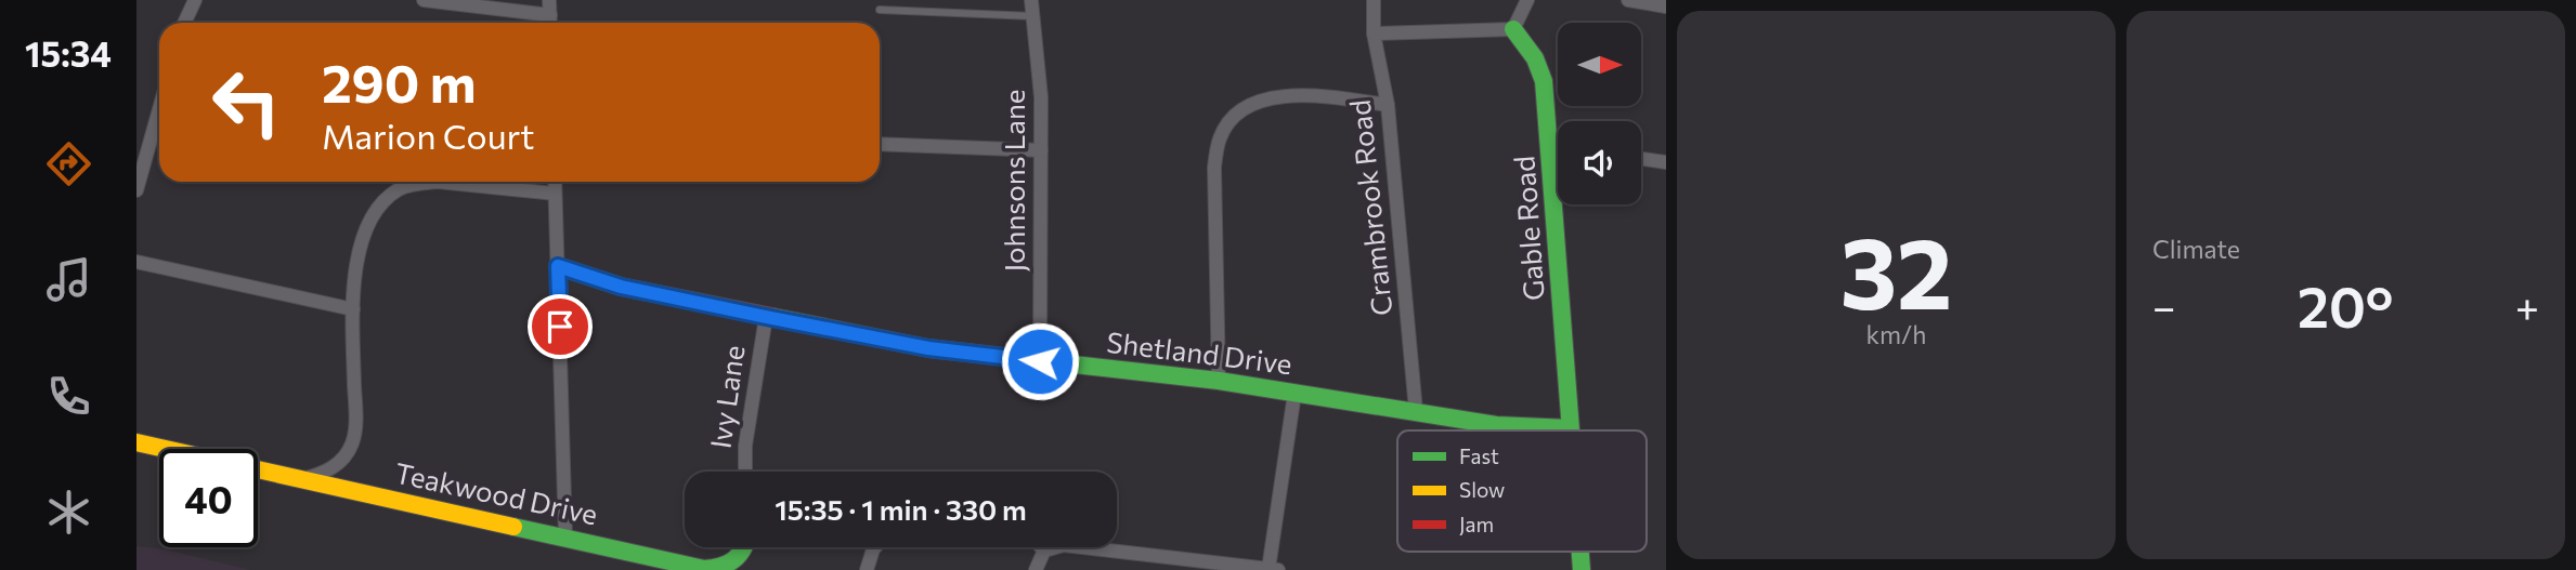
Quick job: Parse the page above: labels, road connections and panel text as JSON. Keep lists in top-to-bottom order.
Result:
{
  "streets": {
    "street": [
      "Johnsons Lane",
      "Crambrook Road",
      "Gable Road",
      "Shetland Drive",
      "Ivy Lane",
      "Teakwood Drive"
    ]
  },
  "crossings": [
    ["Johnsons Lane", "Shetland Drive"],
    ["Crambrook Road", "Shetland Drive"],
    ["Gable Road", "Shetland Drive"],
    ["Shetland Drive", "Ivy Lane"]
  ],
  "legend": ["Fast", "Slow", "Jam"],
  "north": "right",
  "page": {
    "tabs": "15:34",
    "tile": [
      ["32", "km/h"],
      "Climate"
    ],
    "turn": ["290 m", "Marion Court"],
    "heat": ["−", "20°", "+"],
    "limit": "40",
    "trip": "15:35 · 1 min · 330 m"
  }
}
